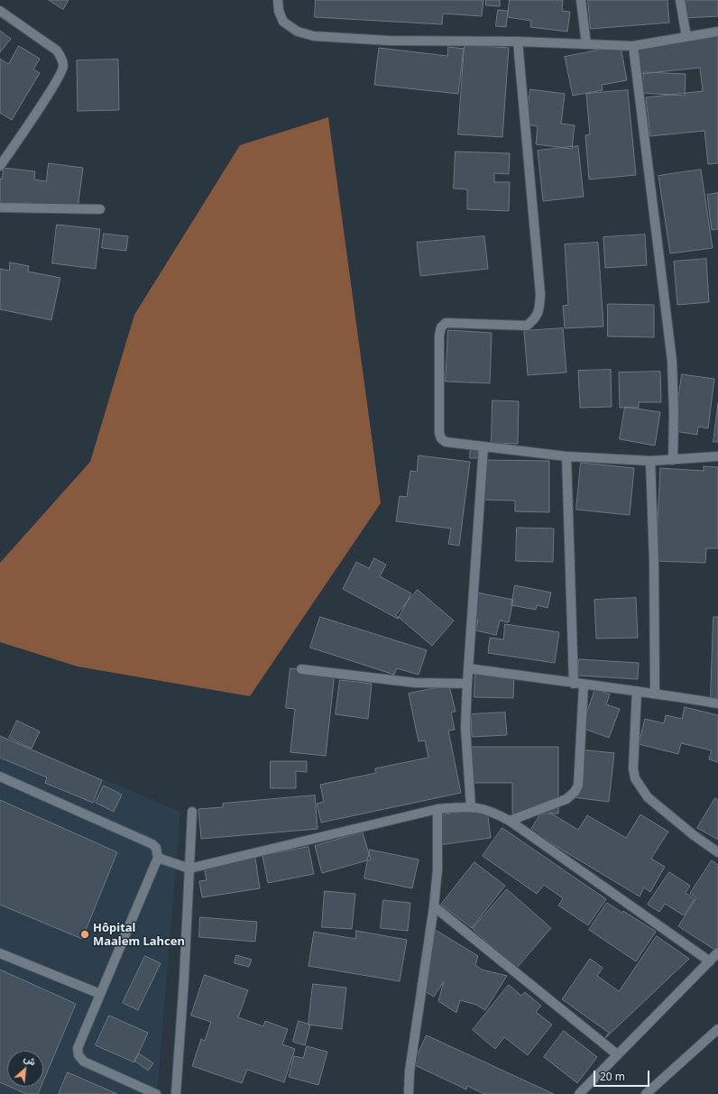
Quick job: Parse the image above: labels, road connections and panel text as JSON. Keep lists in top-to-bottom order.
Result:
{
  "places": ["Hôpital Maalem Lahcen"],
  "scale_bar": "20 m",
  "north": "top right"
}
